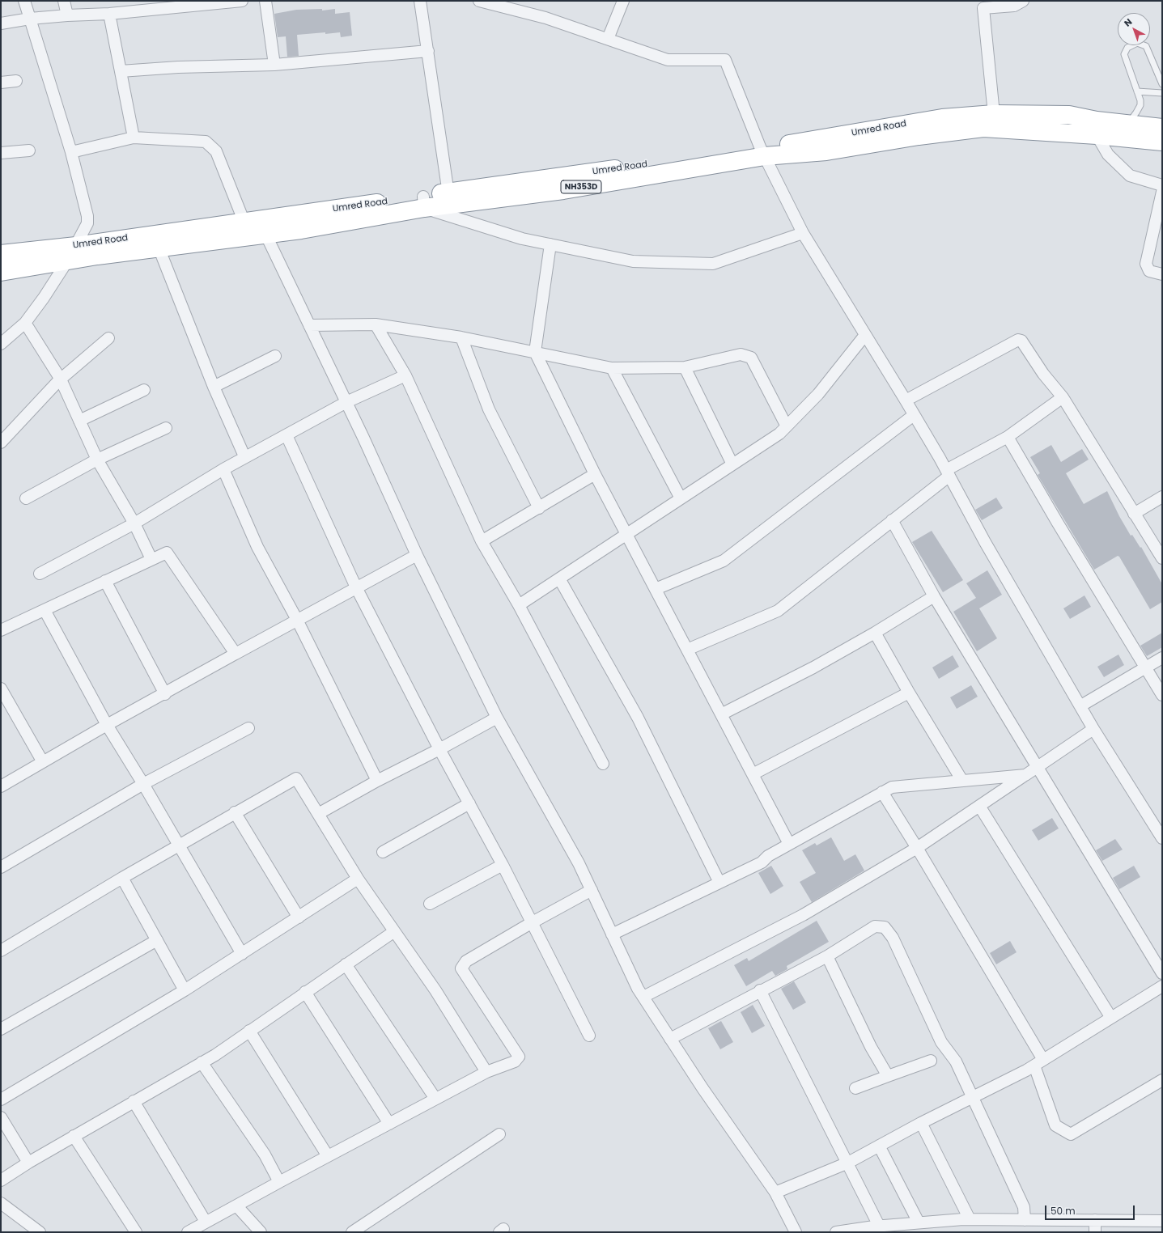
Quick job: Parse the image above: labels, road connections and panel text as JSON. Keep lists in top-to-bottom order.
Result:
{
  "streets": {
    "highway": ["Umred Road", "NH353D"]
  },
  "crossings": [
    ["Umred Road", "NH353D"]
  ],
  "scale_bar": "50 m",
  "north": "top left"
}
